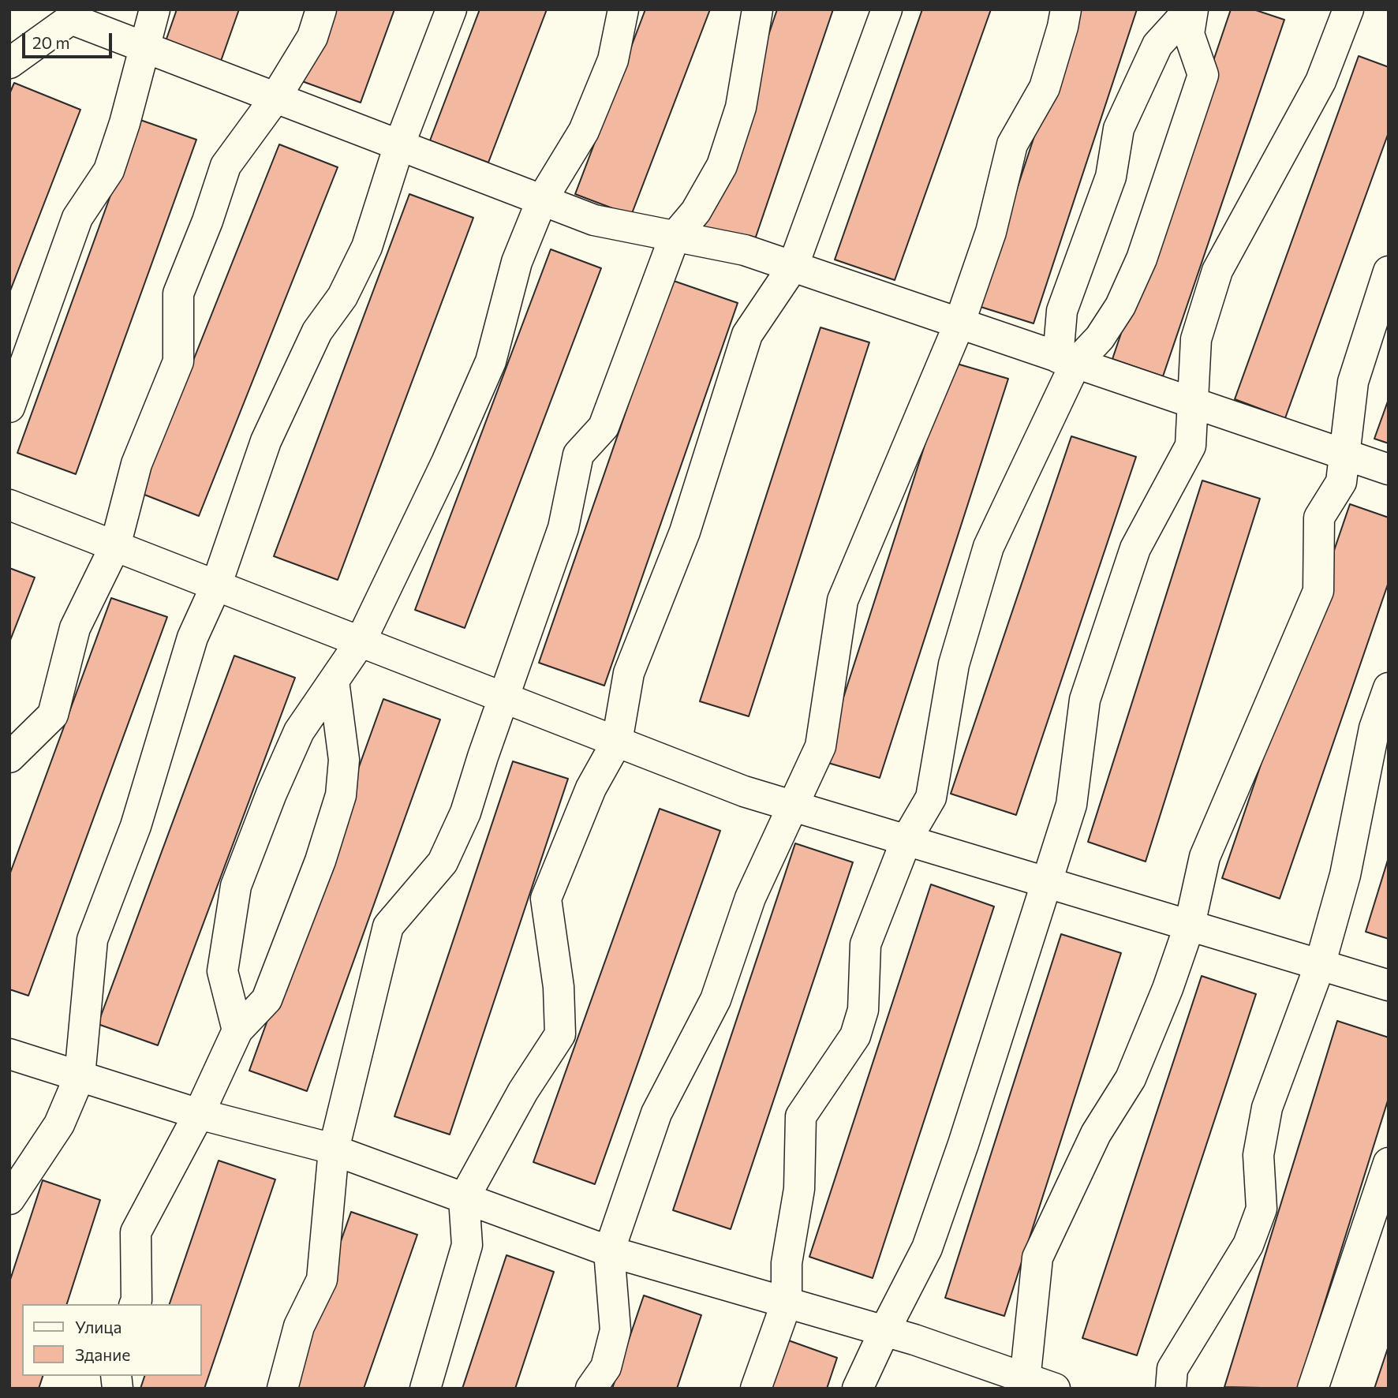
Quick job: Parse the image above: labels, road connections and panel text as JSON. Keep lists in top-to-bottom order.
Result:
{
  "legend": ["Улица", "Здание"],
  "scale_bar": "20 m"
}
